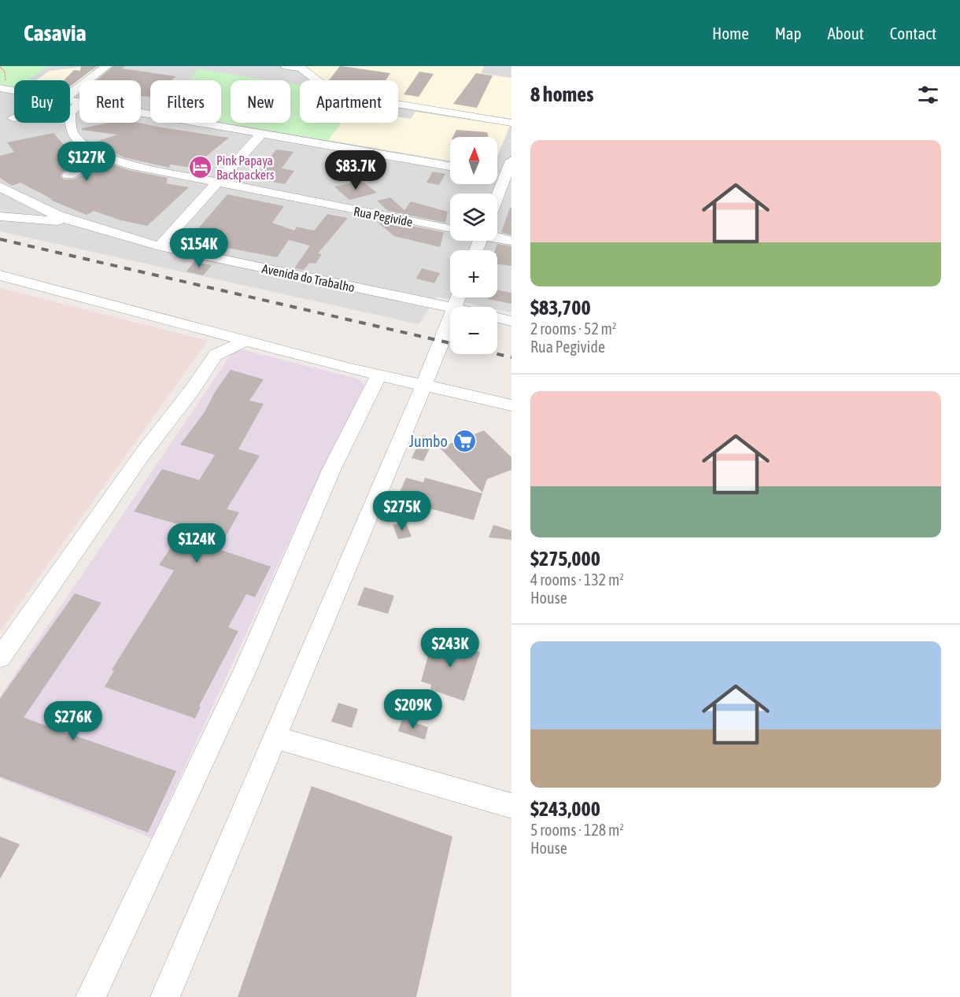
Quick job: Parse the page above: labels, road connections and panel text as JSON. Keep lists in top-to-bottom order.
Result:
{
  "streets": {
    "street": ["Rua Pegivide", "Avenida do Trabalho"]
  },
  "places": {
    "hotel": ["Pink Papaya Backpackers"],
    "supermarket": ["Jumbo"]
  },
  "north": "top",
  "page": {
    "header": "Casavia",
    "nav": [
      "Home",
      "Map",
      "About",
      "Contact"
    ],
    "heading": "8 homes",
    "chip": [
      "Buy",
      "Rent",
      "Filters",
      "New",
      "Apartment"
    ],
    "list": [
      {
        "name": "$83,700",
        "note": "2 rooms · 52 m² · Rua Pegivide"
      },
      {
        "name": "$275,000",
        "note": "4 rooms · 132 m² · House"
      },
      {
        "name": "$243,000",
        "note": "5 rooms · 128 m² · House"
      }
    ],
    "map_buttons": ["+", "−"],
    "price": [
      "$127K",
      "$83.7K",
      "$154K",
      "$275K",
      "$124K",
      "$243K",
      "$209K",
      "$276K"
    ]
  }
}
